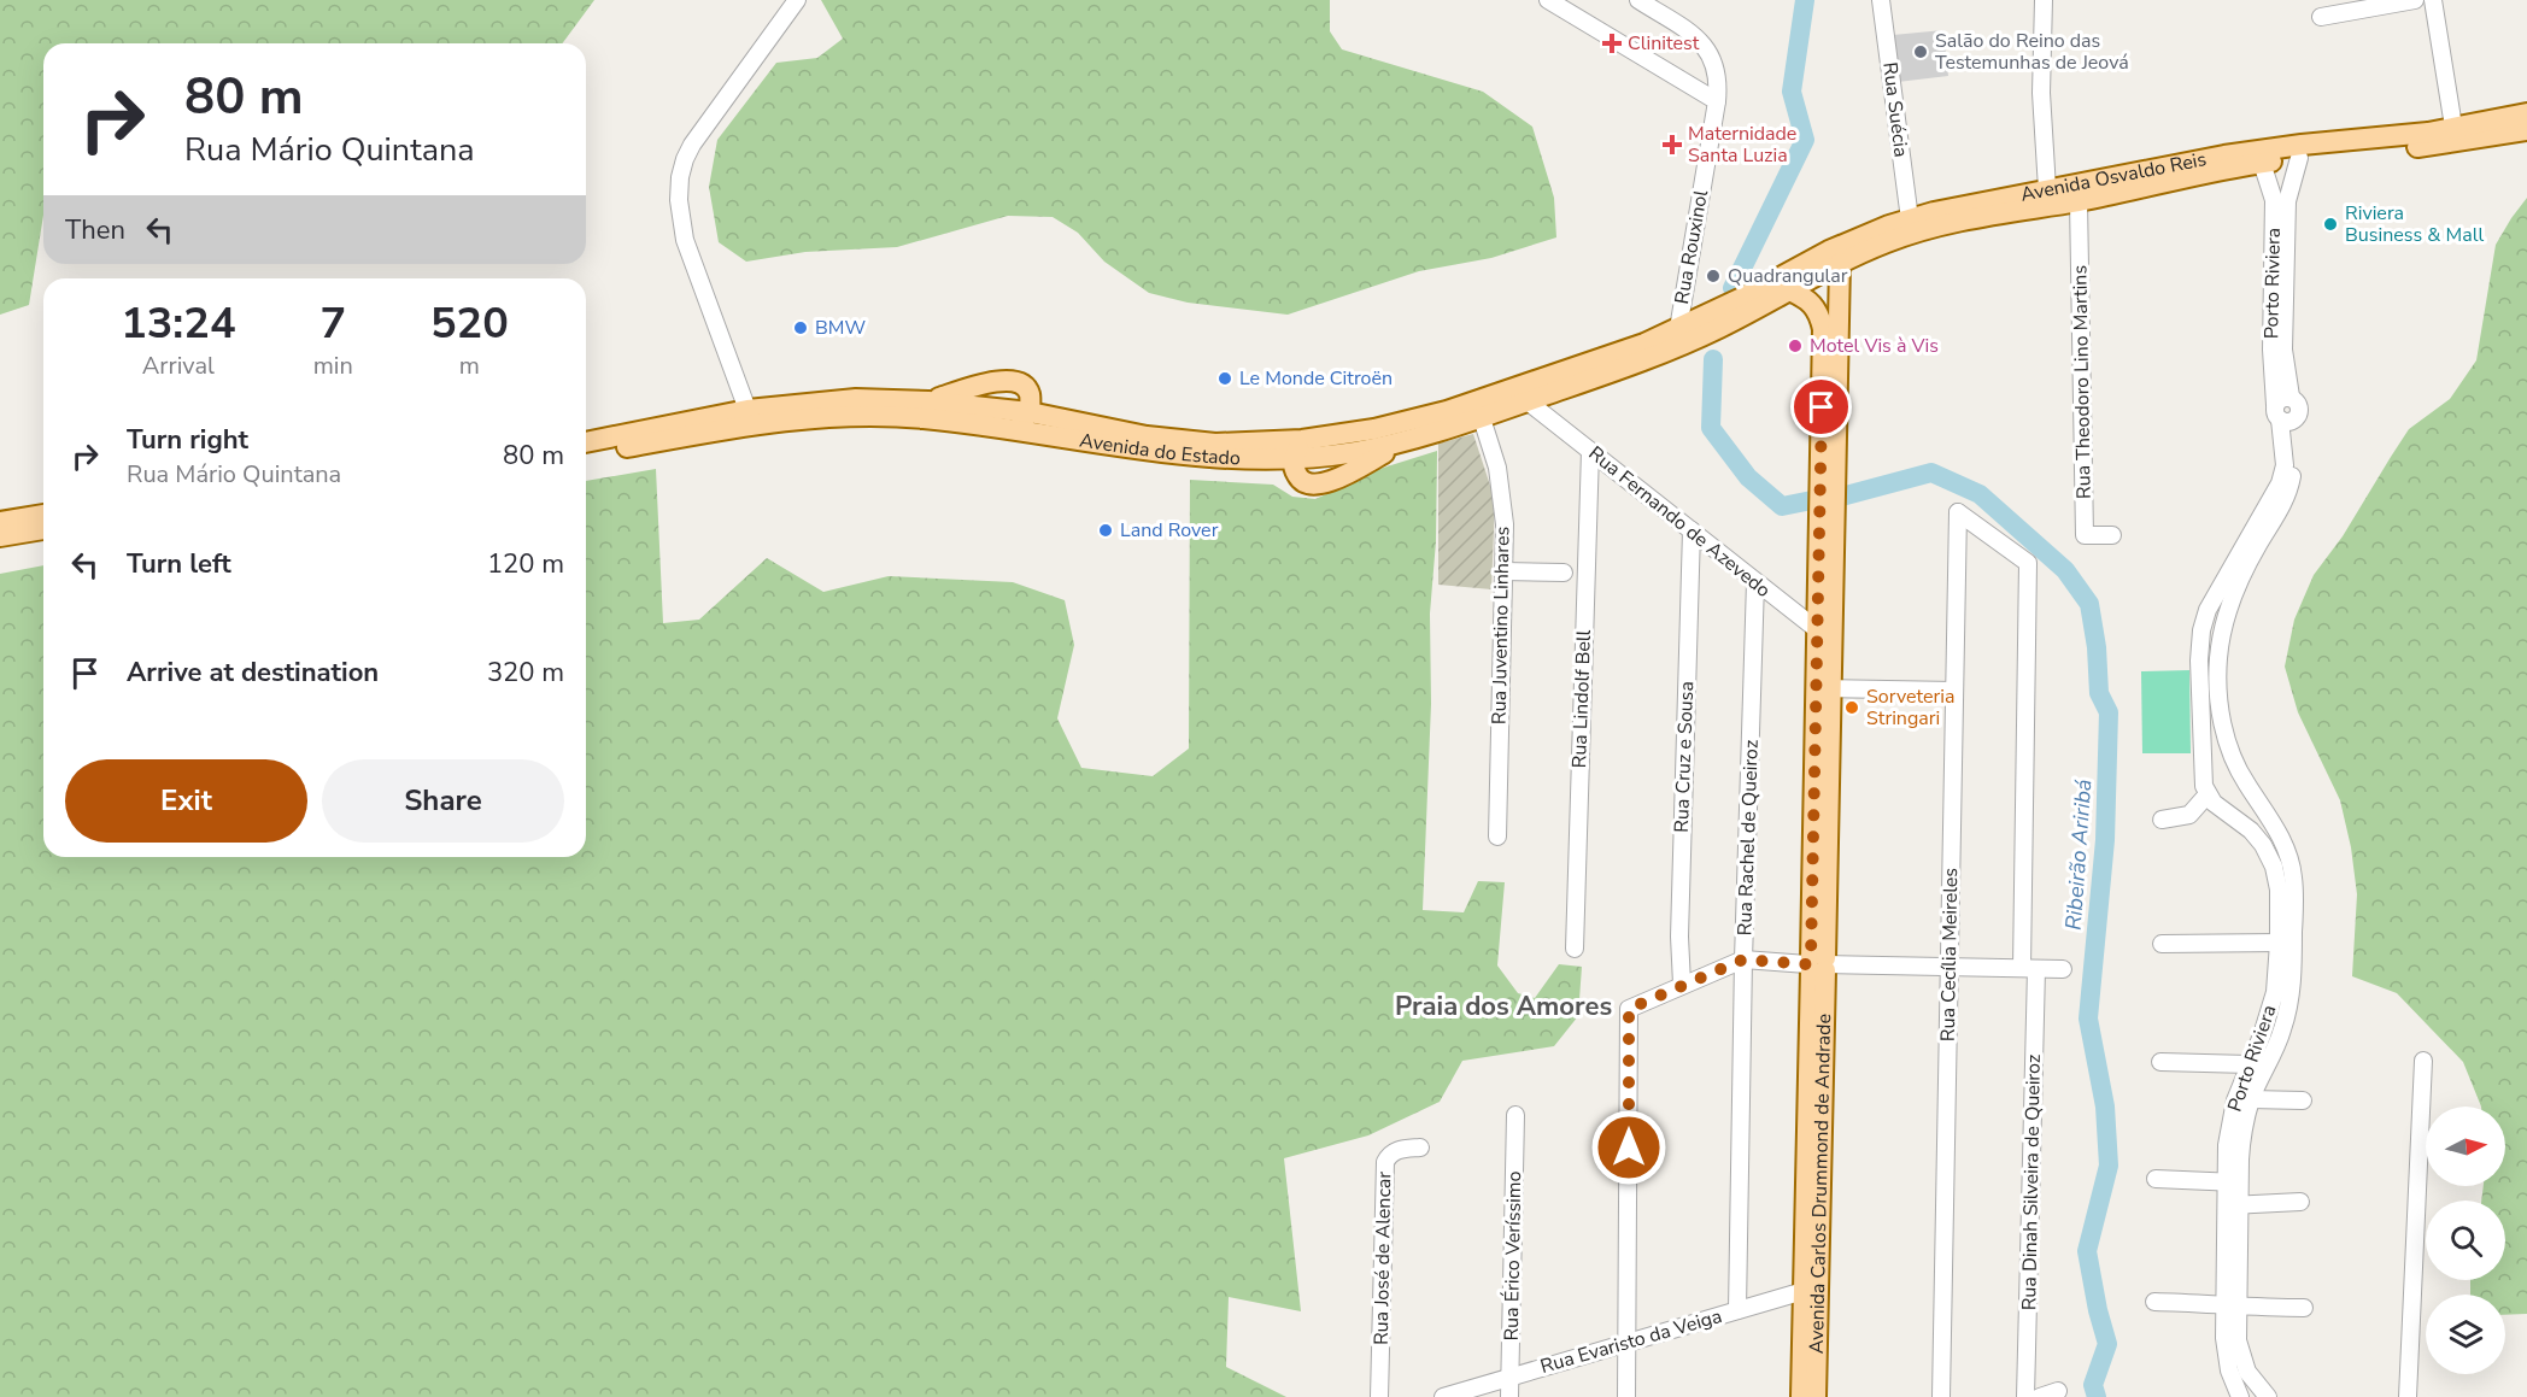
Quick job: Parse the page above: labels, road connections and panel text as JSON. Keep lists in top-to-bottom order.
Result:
{
  "streets": {
    "main road": ["Avenida Osvaldo Reis", "Avenida do Estado", "Avenida Carlos Drummond de Andrade"],
    "street": [
      "Rua Suécia",
      "Rua Rouxinol",
      "Porto Riviera",
      "Rua Theodoro Lino Martins",
      "Rua Fernando de Azevedo",
      "Rua Juventino Linhares",
      "Rua Lindolf Bell",
      "Rua Cruz e Sousa",
      "Rua Rachel de Queiroz",
      "Rua Cecília Meireles",
      "Rua Dinah Silveira de Queiroz",
      "Rua Érico Veríssimo",
      "Rua José de Alencar",
      "Rua Evaristo da Veiga"
    ]
  },
  "crossings": [
    ["Rua Suécia", "Avenida Osvaldo Reis"],
    ["Avenida Osvaldo Reis", "Porto Riviera"],
    ["Avenida Osvaldo Reis", "Rua Theodoro Lino Martins"],
    ["Avenida Osvaldo Reis", "Avenida do Estado"],
    ["Avenida Osvaldo Reis", "Avenida Carlos Drummond de Andrade"],
    ["Rua Rouxinol", "Avenida do Estado"],
    ["Avenida do Estado", "Rua Fernando de Azevedo"],
    ["Avenida do Estado", "Rua Juventino Linhares"],
    ["Rua Fernando de Azevedo", "Rua Lindolf Bell"],
    ["Rua Fernando de Azevedo", "Rua Cruz e Sousa"],
    ["Rua Fernando de Azevedo", "Rua Rachel de Queiroz"],
    ["Rua Fernando de Azevedo", "Avenida Carlos Drummond de Andrade"],
    ["Rua Rachel de Queiroz", "Rua Evaristo da Veiga"],
    ["Rua Cecília Meireles", "Rua Dinah Silveira de Queiroz"],
    ["Avenida Carlos Drummond de Andrade", "Rua Evaristo da Veiga"],
    ["Rua Érico Veríssimo", "Rua Evaristo da Veiga"]
  ],
  "districts": ["Praia dos Amores"],
  "water": ["Ribeirão Ariribá"],
  "places": {
    "health": ["Clinitest", "Maternidade Santa Luzia"],
    "other": [
      "Salão do Reino das Testemunhas de Jeová",
      "Riviera Business & Mall",
      "Quadrangular",
      "BMW",
      "Motel Vis à Vis",
      "Le Monde Citroën",
      "Land Rover",
      "Sorveteria Stringari"
    ]
  },
  "north": "right",
  "page": {
    "turn": ["80 m", "Rua Mário Quintana"],
    "then": "Then",
    "eta": [
      "13:24",
      "Arrival",
      "7",
      "min",
      "520",
      "m"
    ],
    "list": [
      {
        "name": "Turn right",
        "note": "Rua Mário Quintana",
        "value": "80 m"
      },
      {
        "name": "Turn left",
        "value": "120 m"
      },
      {
        "name": "Arrive at destination",
        "value": "320 m"
      }
    ],
    "buttons": ["Exit", "Share"]
  }
}
